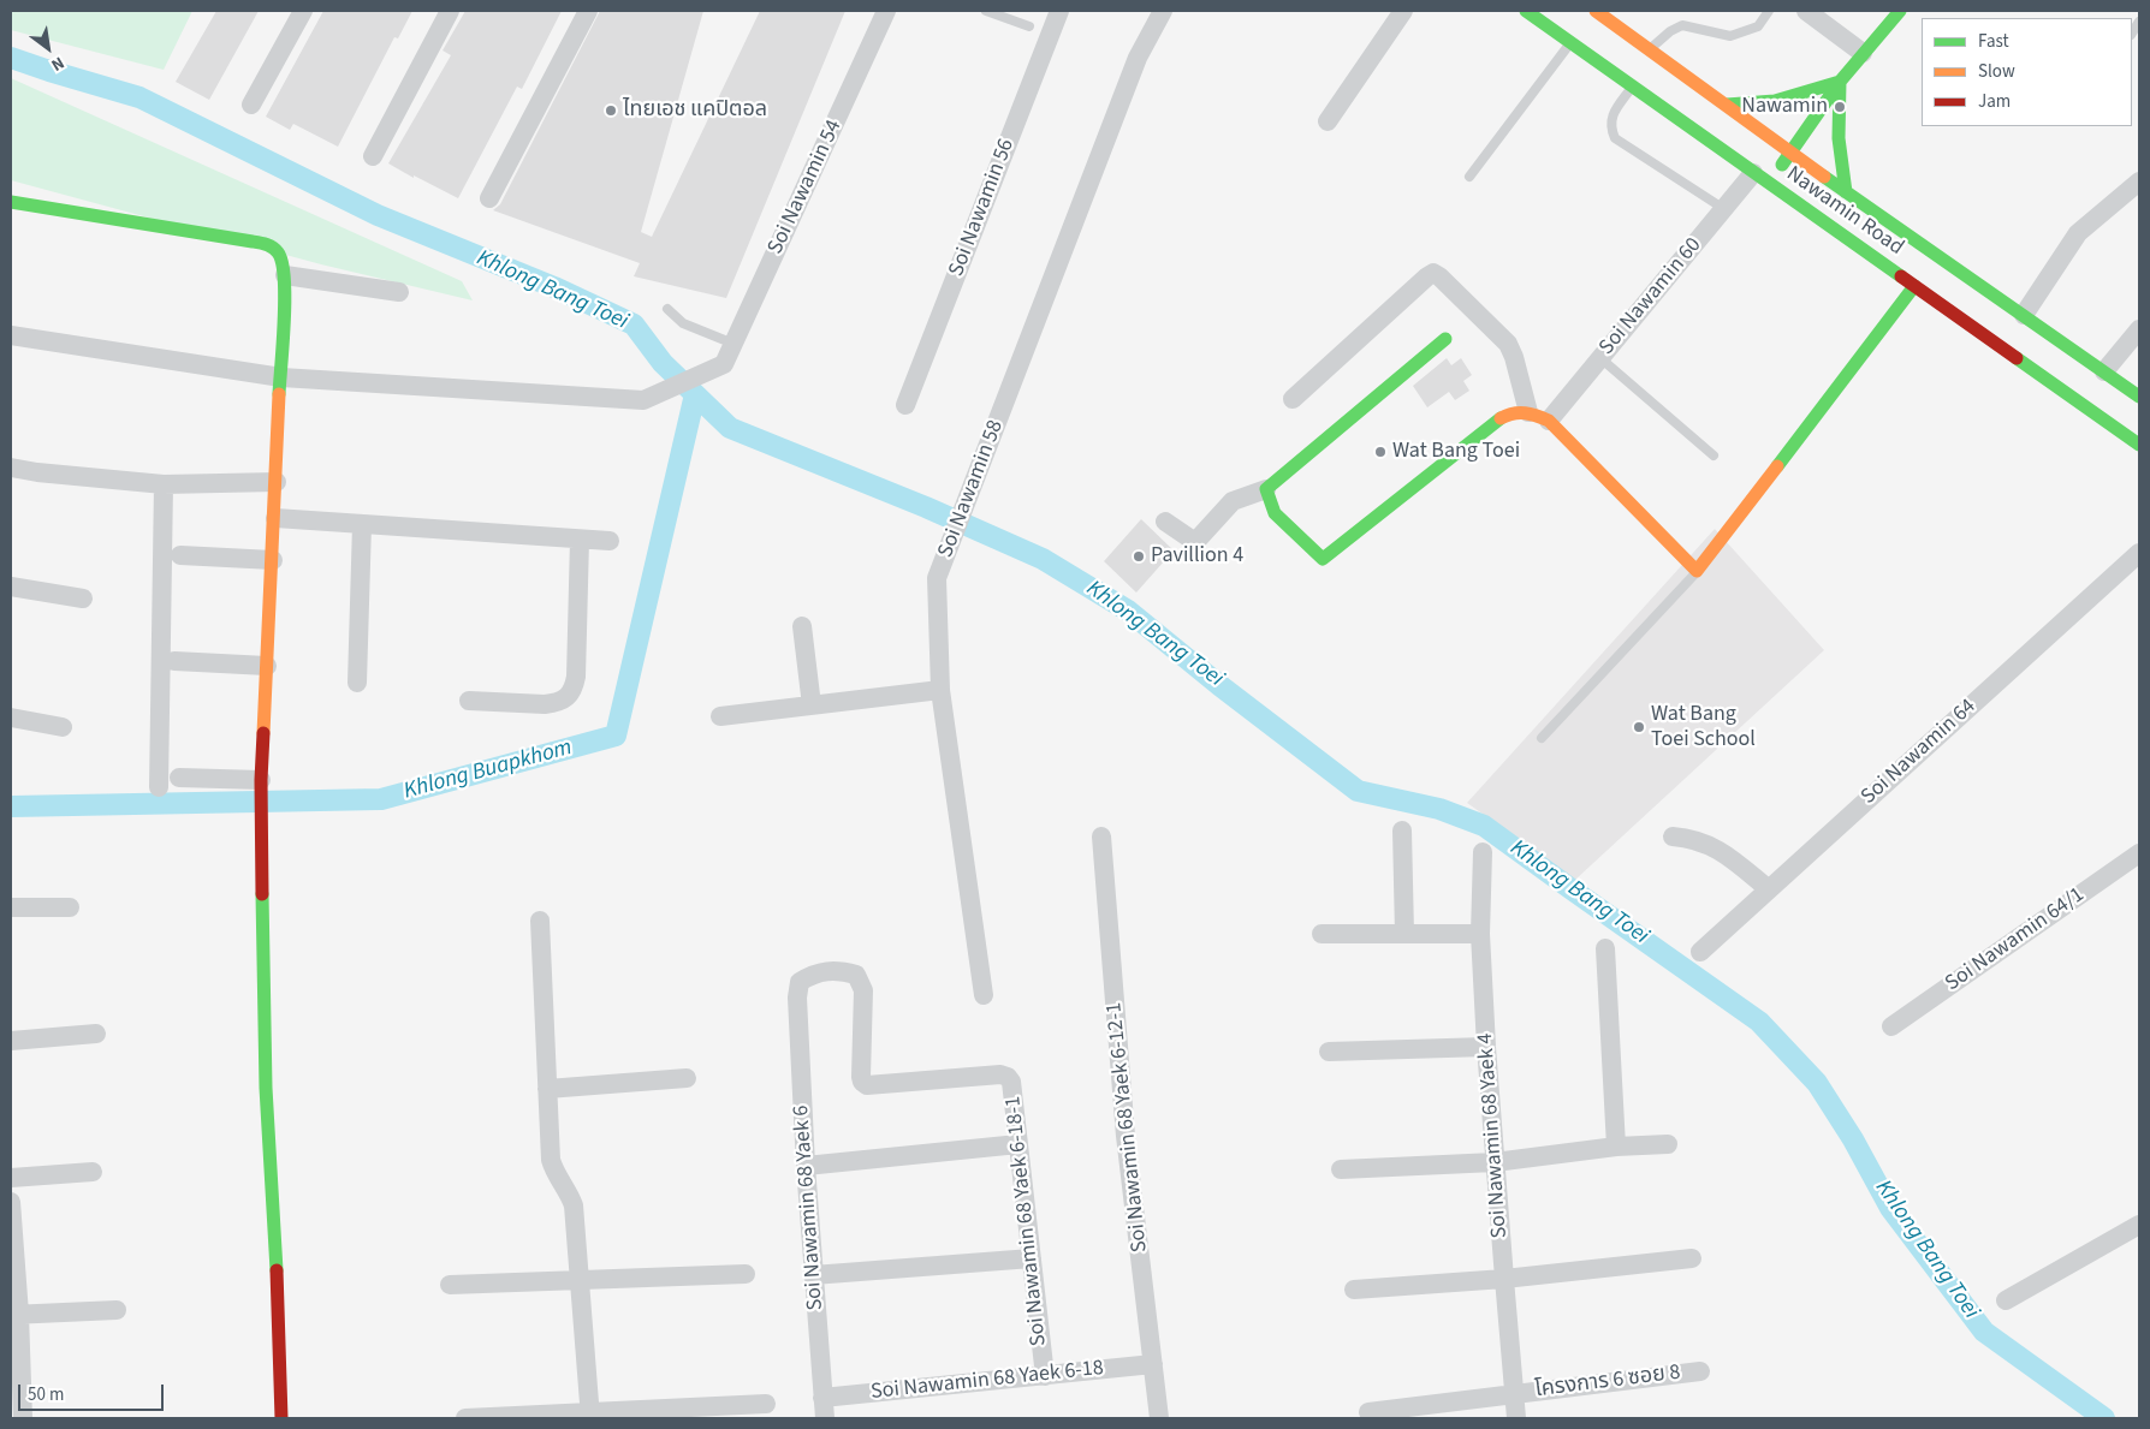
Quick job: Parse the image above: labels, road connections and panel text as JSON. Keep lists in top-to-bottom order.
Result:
{
  "streets": {
    "street": [
      "Soi Nawamin 54",
      "Soi Nawamin 56",
      "Nawamin Road",
      "Soi Nawamin 60",
      "Soi Nawamin 58",
      "Soi Nawamin 64",
      "Soi Nawamin 64/1",
      "Soi Nawamin 68 Yaek 6-12-1",
      "Soi Nawamin 68 Yaek 4",
      "Soi Nawamin 68 Yaek 6",
      "Soi Nawamin 68 Yaek 6-18-1",
      "Soi Nawamin 68 Yaek 6-18",
      "โครงการ 6 ซอย 8"
    ]
  },
  "crossings": [
    ["Nawamin Road", "Soi Nawamin 60"],
    ["Soi Nawamin 68 Yaek 6-12-1", "Soi Nawamin 68 Yaek 6-18"],
    ["Soi Nawamin 68 Yaek 4", "โครงการ 6 ซอย 8"],
    ["Soi Nawamin 68 Yaek 6", "Soi Nawamin 68 Yaek 6-18-1"],
    ["Soi Nawamin 68 Yaek 6", "Soi Nawamin 68 Yaek 6-18"],
    ["Soi Nawamin 68 Yaek 6-18-1", "Soi Nawamin 68 Yaek 6-18"]
  ],
  "water": ["Khlong Bang Toei", "Khlong Buapkhom"],
  "places": [
    "Nawamin",
    "ไทยเอช แคปิตอล",
    "Wat Bang Toei",
    "Pavillion 4",
    "Wat Bang Toei School"
  ],
  "legend": ["Fast", "Slow", "Jam"],
  "scale_bar": "50 m",
  "north": "bottom right"
}
